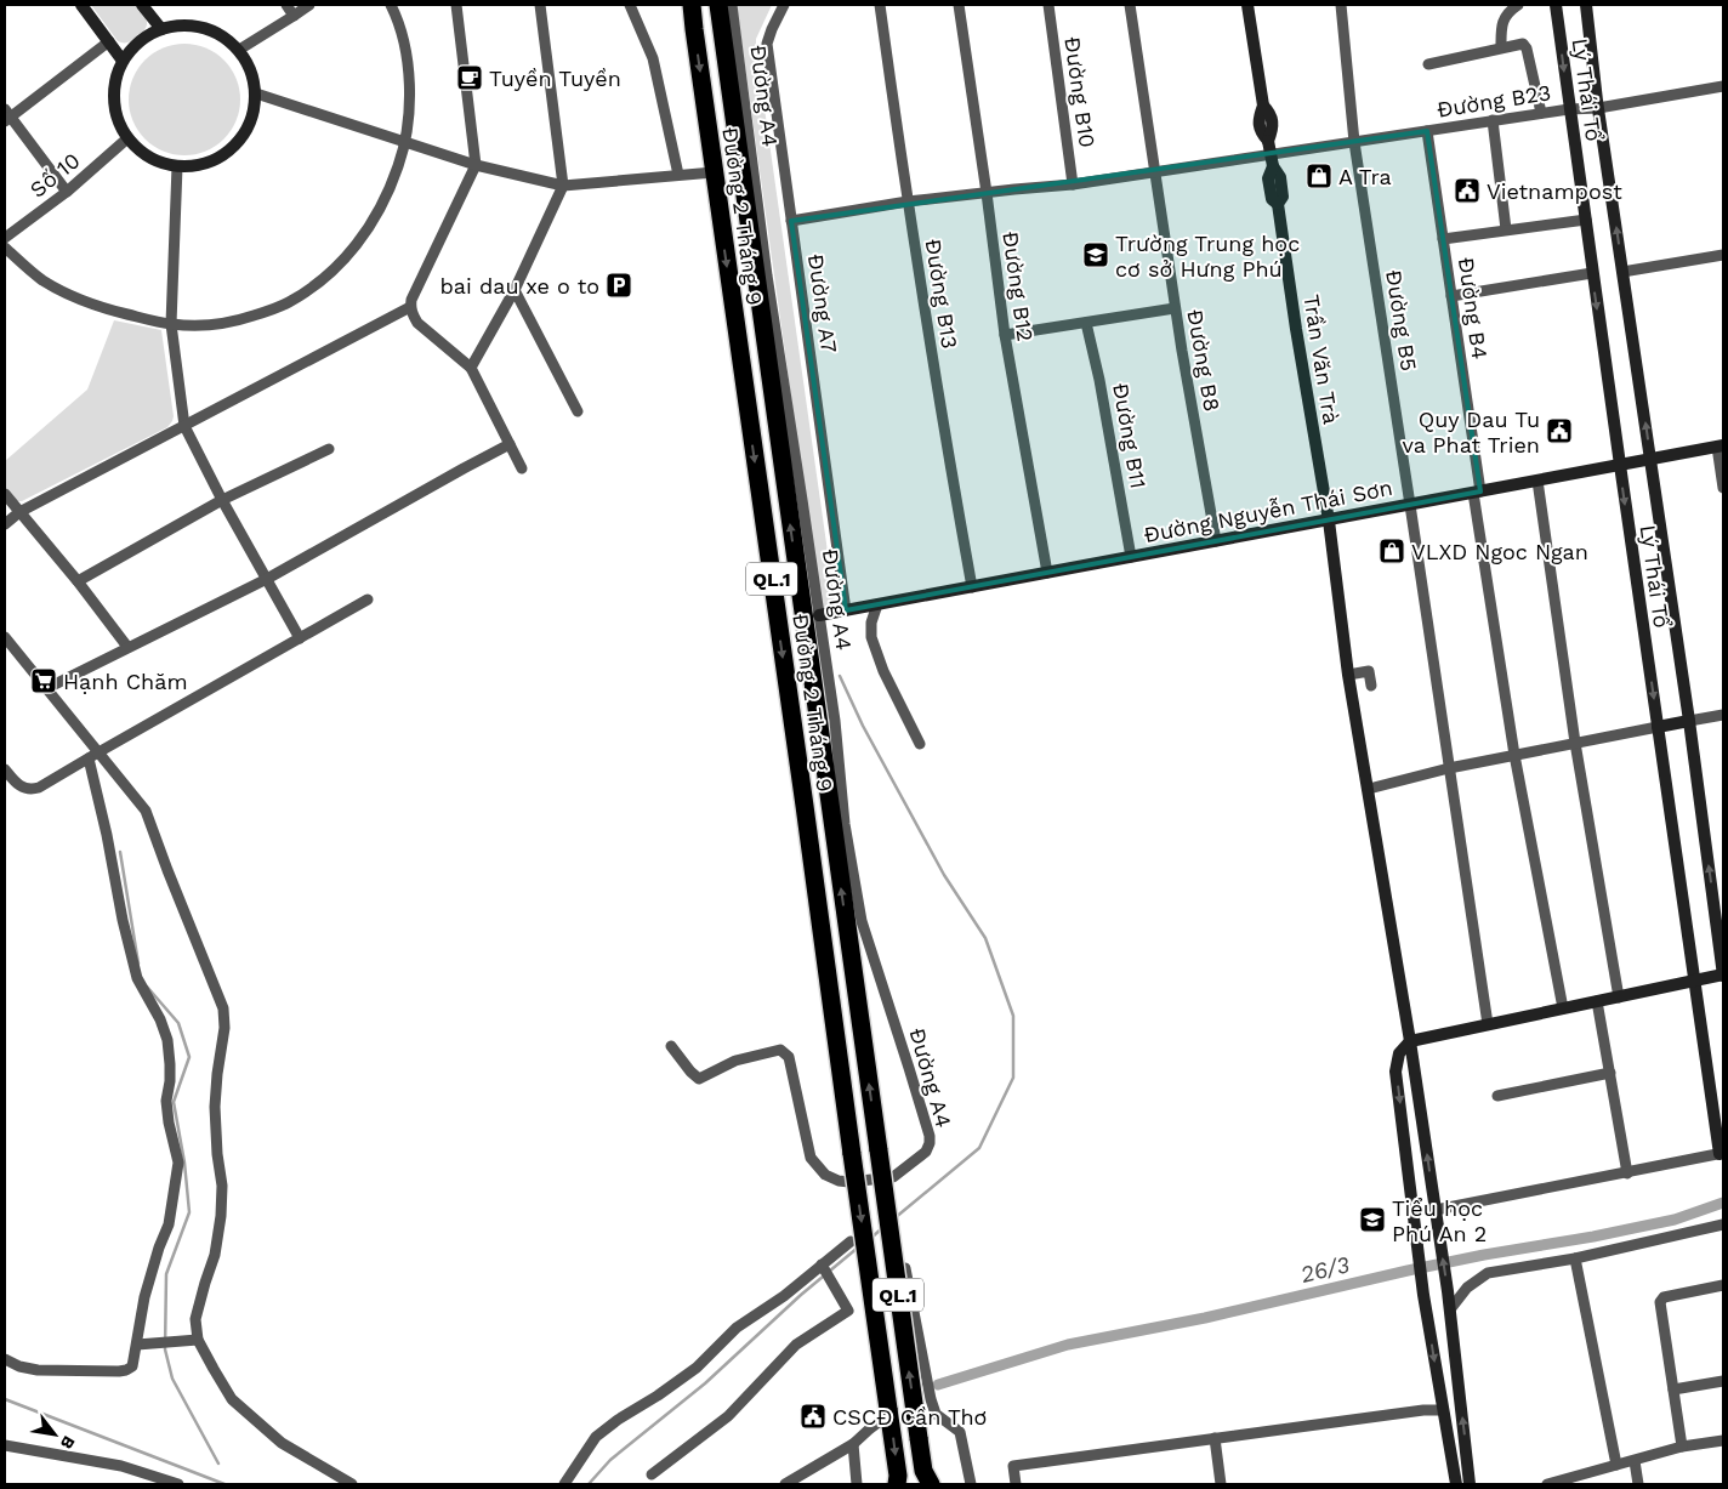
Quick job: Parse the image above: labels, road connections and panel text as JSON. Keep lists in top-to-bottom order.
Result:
{
  "streets": {
    "highway": ["Đường 2 Tháng 9", "QL.1"],
    "street": [
      "Lý Thái Tổ",
      "Đường B10",
      "Đường A4",
      "Đường B23",
      "Số 10",
      "Đường B12",
      "Đường B13",
      "Đường A7",
      "Đường B4",
      "Đường B5",
      "Trần Văn Trà",
      "Đường B8",
      "Đường B11",
      "Đường Nguyễn Thái Sơn"
    ]
  },
  "crossings": [
    ["Lý Thái Tổ", "Đường B23"],
    ["Lý Thái Tổ", "Đường Nguyễn Thái Sơn"],
    ["Đường B10", "Đường B23"],
    ["Đường A4", "Đường Nguyễn Thái Sơn"],
    ["Đường B23", "Đường B12"],
    ["Đường B23", "Đường B13"],
    ["Đường B23", "Đường A7"],
    ["Đường B23", "Đường B4"],
    ["Đường B23", "Đường B5"],
    ["Đường B23", "Trần Văn Trà"],
    ["Đường B23", "Đường B8"],
    ["Đường 2 Tháng 9", "QL.1"],
    ["Đường B12", "Đường Nguyễn Thái Sơn"],
    ["Đường B13", "Đường Nguyễn Thái Sơn"],
    ["Đường A7", "Đường Nguyễn Thái Sơn"],
    ["Đường B4", "Đường Nguyễn Thái Sơn"],
    ["Đường B5", "Đường Nguyễn Thái Sơn"],
    ["Trần Văn Trà", "Đường Nguyễn Thái Sơn"],
    ["Đường B8", "Đường Nguyễn Thái Sơn"],
    ["Đường B11", "Đường Nguyễn Thái Sơn"]
  ],
  "water": ["26/3"],
  "places": {
    "cafe": ["Tuyền Tuyền"],
    "shop": ["A Tra", "VLXD Ngoc Ngan"],
    "public building": ["Vietnampost", "Quy Dau Tu va Phat Trien", "CSCĐ Cần Thơ"],
    "school or university": ["Trường Trung học cơ sở Hưng Phú", "Tiểu học Phú An 2"],
    "parking": ["bai dau xe o to"],
    "supermarket": ["Hạnh Chăm"]
  },
  "north": "bottom right"
}
